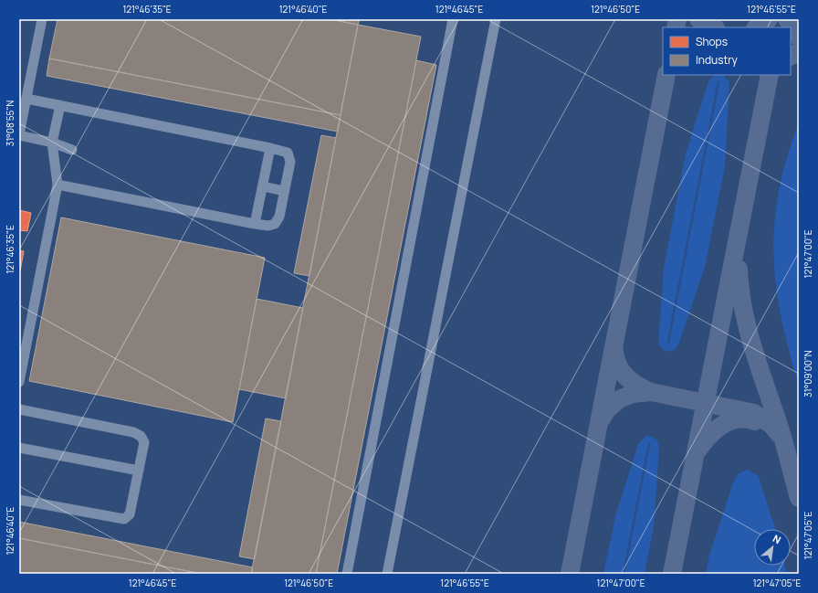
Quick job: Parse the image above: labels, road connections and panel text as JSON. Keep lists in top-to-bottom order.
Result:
{
  "legend": ["Shops", "Industry"],
  "north": "top right",
  "coordinates": [
    "121°46'35\"E",
    "121°46'40\"E",
    "121°46'45\"E",
    "121°46'50\"E",
    "121°46'55\"E",
    "31°08'55\"N",
    "121°47'00\"E",
    "31°09'00\"N",
    "121°47'05\"E"
  ]
}
